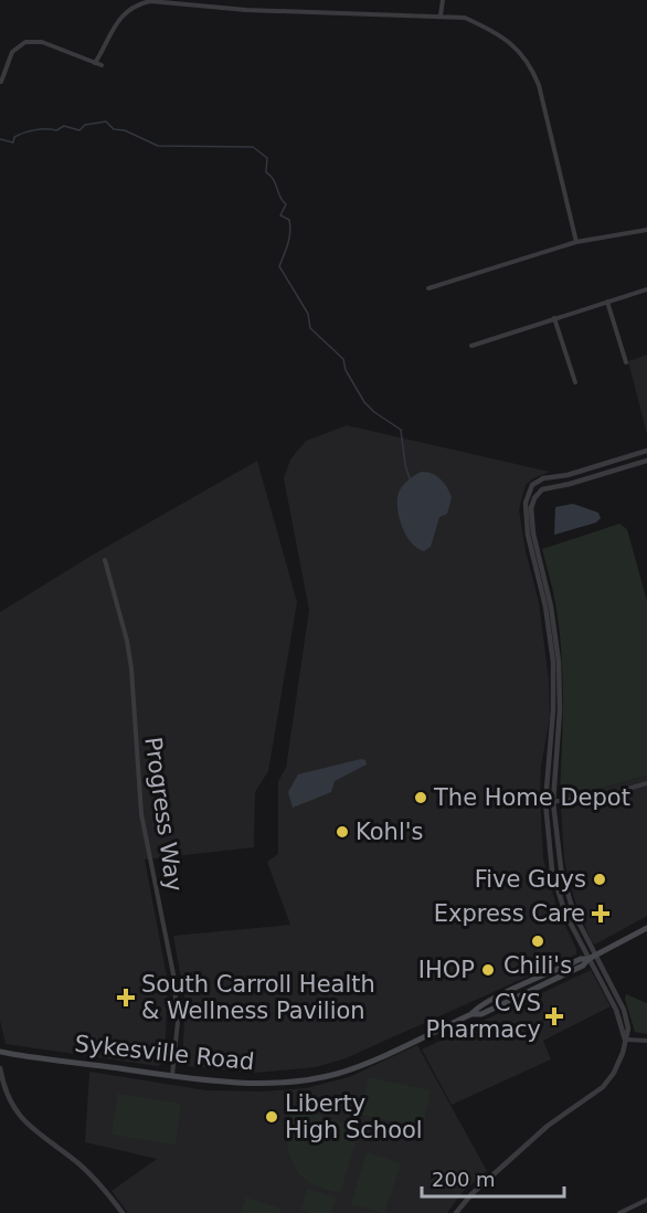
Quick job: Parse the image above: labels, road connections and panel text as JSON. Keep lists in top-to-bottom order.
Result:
{
  "streets": {
    "main road": ["Sykesville Road"],
    "street": ["Progress Way"]
  },
  "crossings": [
    ["Progress Way", "Sykesville Road"]
  ],
  "places": {
    "other": [
      "The Home Depot",
      "Kohl's",
      "Five Guys",
      "Chili's",
      "IHOP",
      "Liberty High School"
    ],
    "health": ["Express Care", "South Carroll Health & Wellness Pavilion", "CVS Pharmacy"]
  },
  "scale_bar": "200 m"
}
